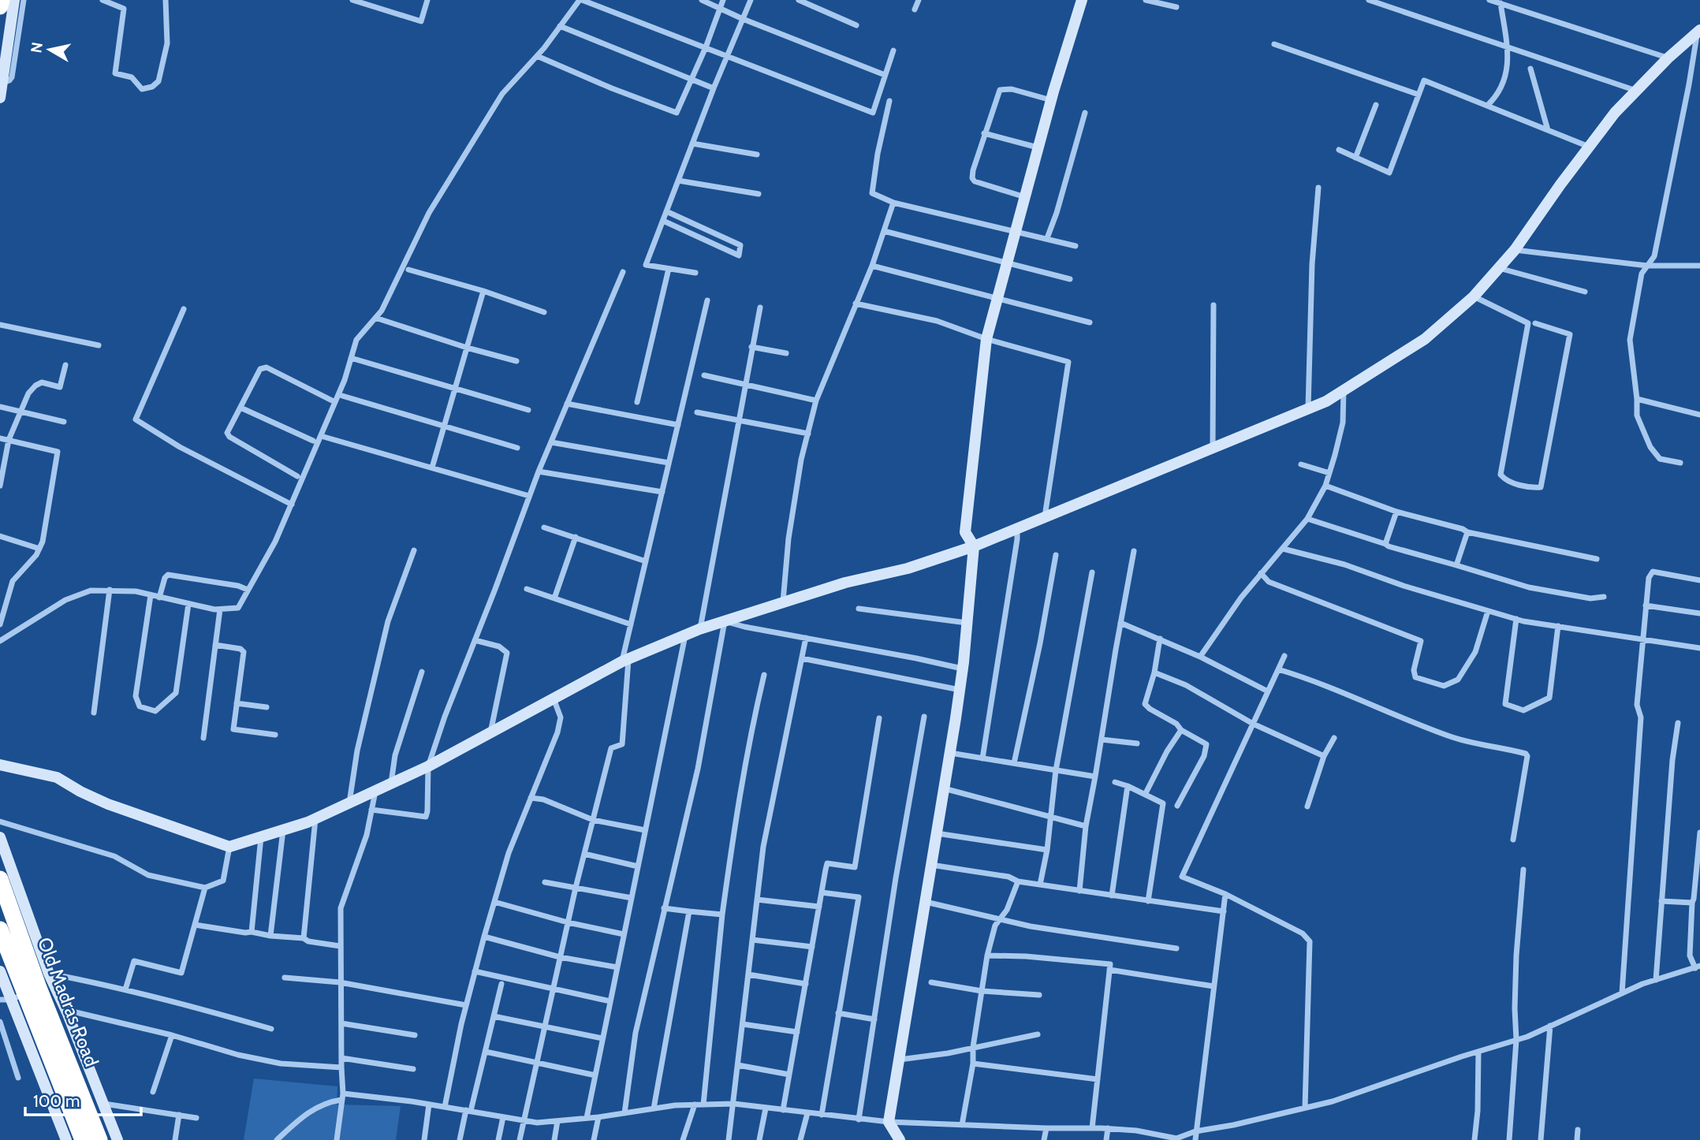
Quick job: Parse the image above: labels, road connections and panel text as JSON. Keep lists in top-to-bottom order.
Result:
{
  "streets": {
    "highway": ["Old Madras Road"]
  },
  "scale_bar": "100 m",
  "north": "left"
}
